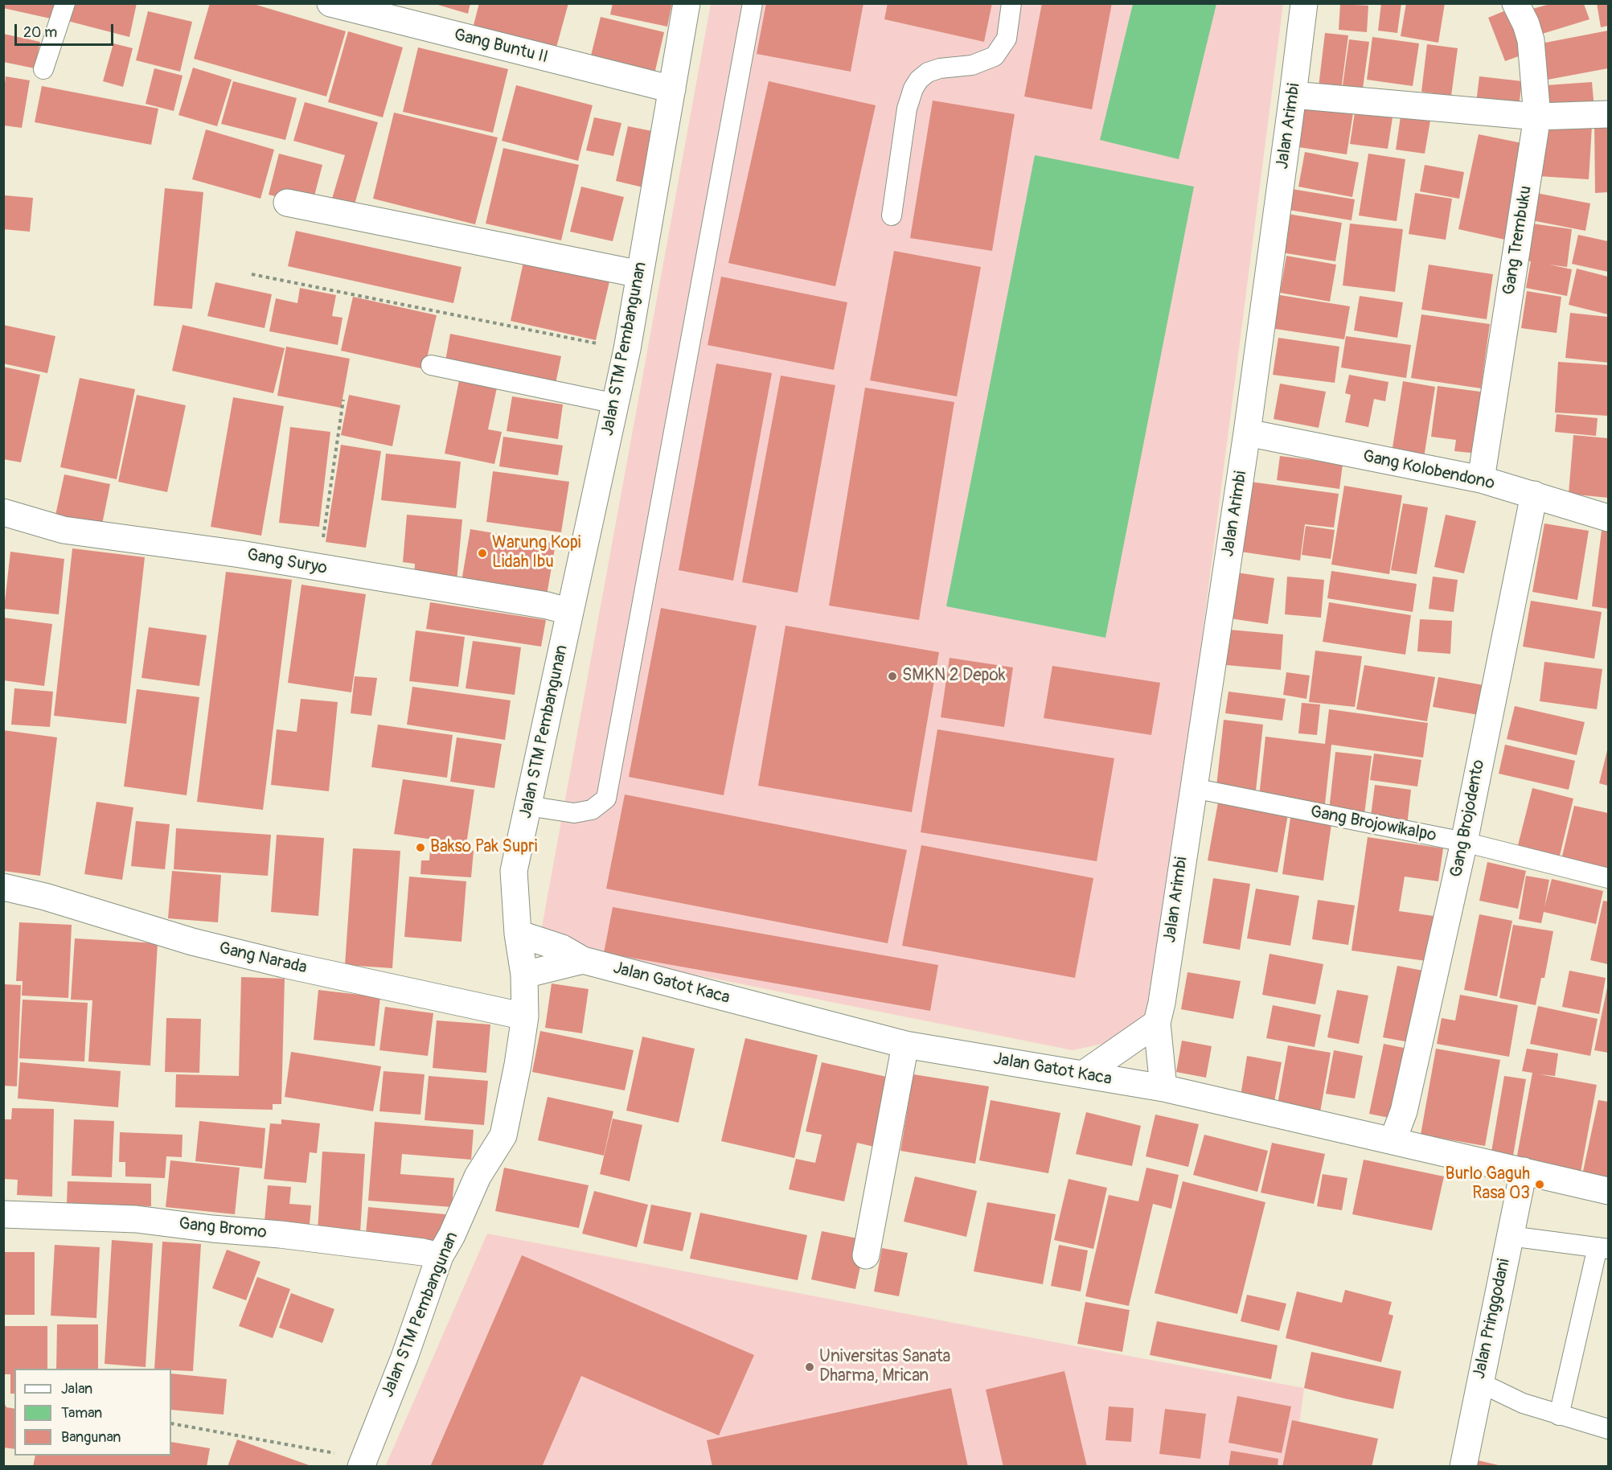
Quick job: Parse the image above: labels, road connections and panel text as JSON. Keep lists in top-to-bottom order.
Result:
{
  "streets": {
    "street": [
      "Gang Buntu II",
      "Jalan Arimbi",
      "Gang Trembuku",
      "Jalan STM Pembangunan",
      "Gang Kolobendono",
      "Gang Suryo",
      "Gang Brojodento",
      "Gang Narada",
      "Jalan Gatot Kaca",
      "Gang Bromo",
      "Jalan Pringgodani"
    ],
    "lane": ["Gang Brojowikalpo"]
  },
  "crossings": [
    ["Gang Buntu II", "Jalan STM Pembangunan"],
    ["Jalan Arimbi", "Gang Kolobendono"],
    ["Jalan Arimbi", "Gang Brojowikalpo"],
    ["Jalan Arimbi", "Jalan Gatot Kaca"],
    ["Gang Trembuku", "Gang Kolobendono"],
    ["Jalan STM Pembangunan", "Gang Suryo"],
    ["Jalan STM Pembangunan", "Gang Narada"],
    ["Jalan STM Pembangunan", "Jalan Gatot Kaca"],
    ["Jalan STM Pembangunan", "Gang Bromo"],
    ["Gang Kolobendono", "Gang Brojodento"],
    ["Gang Brojodento", "Gang Brojowikalpo"],
    ["Gang Brojodento", "Jalan Gatot Kaca"],
    ["Jalan Gatot Kaca", "Jalan Pringgodani"]
  ],
  "places": [
    "Warung Kopi Lidah Ibu",
    "SMKN 2 Depok",
    "Bakso Pak Supri",
    "Burlo Gaguh Rasa 03",
    "Universitas Sanata Dharma, Mrican"
  ],
  "legend": ["Jalan", "Taman", "Bangunan"],
  "scale_bar": "20 m"
}
